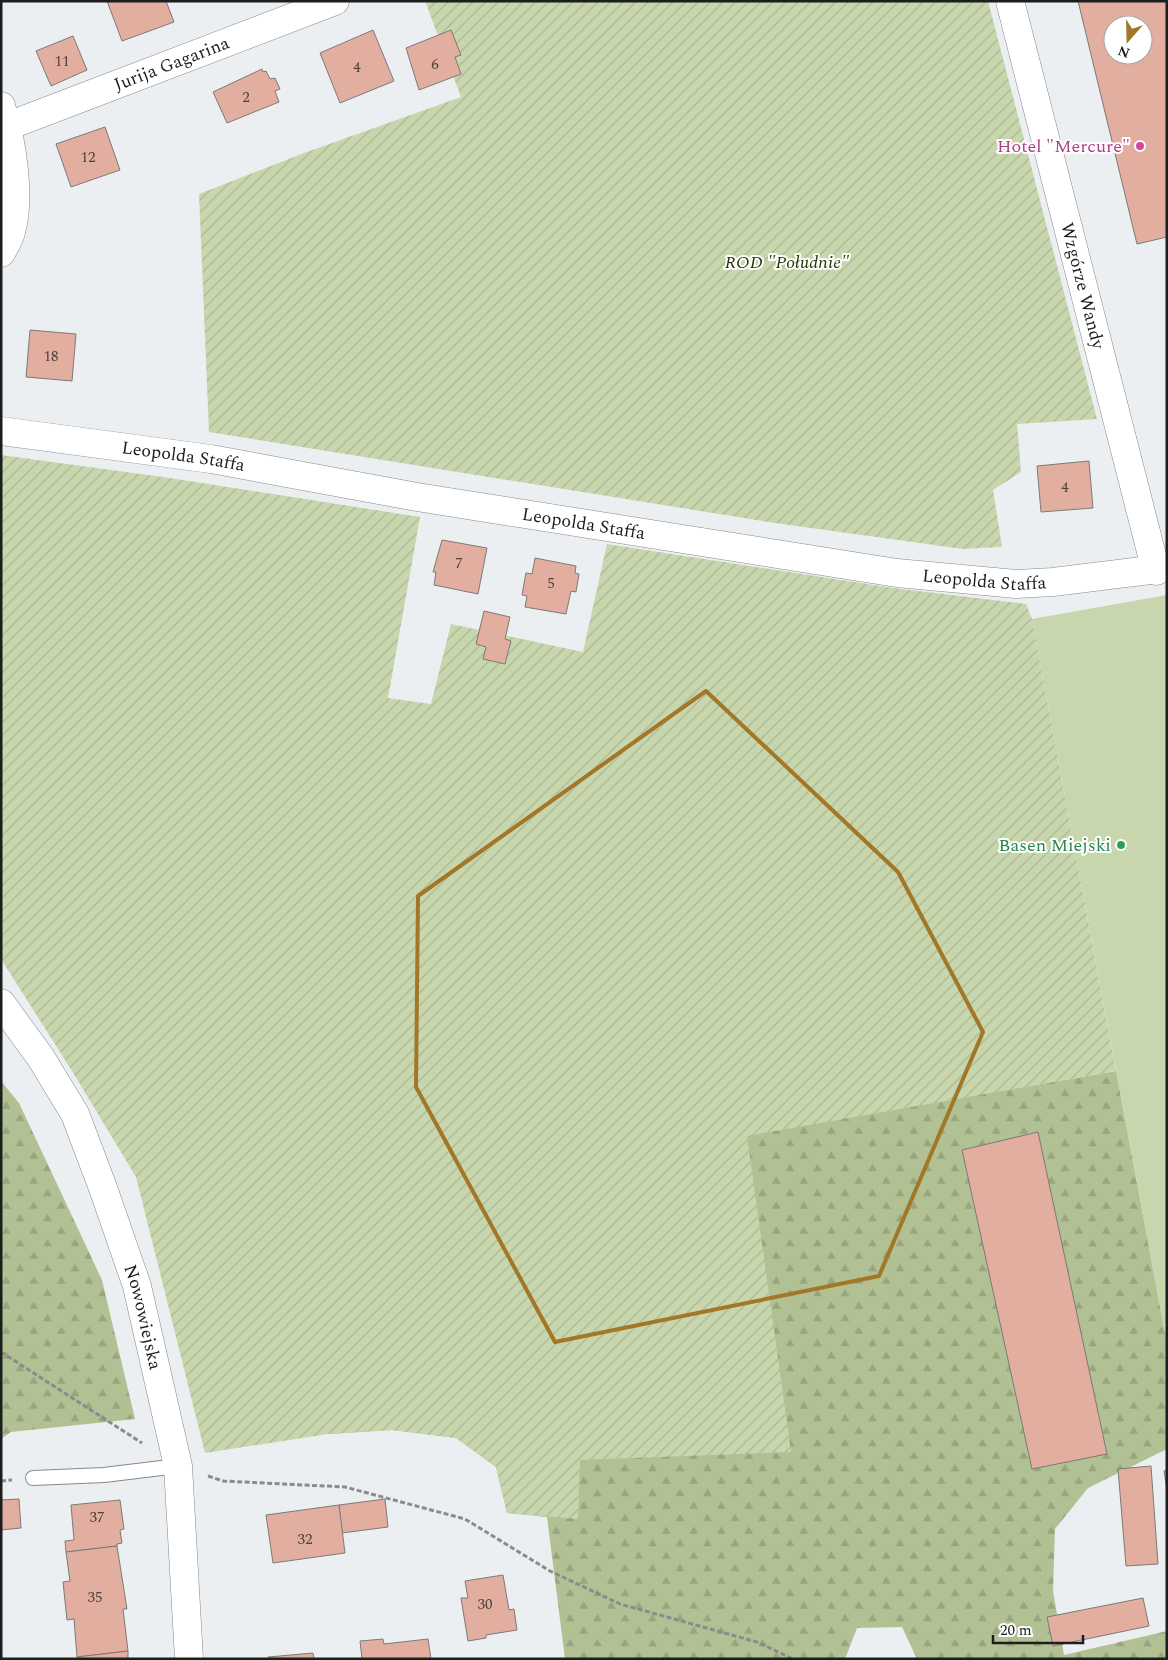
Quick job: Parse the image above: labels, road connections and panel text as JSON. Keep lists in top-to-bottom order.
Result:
{
  "streets": {
    "street": [
      "Jurija Gagarina",
      "Wzgórze Wandy",
      "Leopolda Staffa",
      "Nowowiejska"
    ]
  },
  "crossings": [
    ["Wzgórze Wandy", "Leopolda Staffa"]
  ],
  "parks": ["ROD \"Południe\""],
  "places": ["Hotel \"Mercure\"", "Basen Miejski"],
  "house_numbers": [
    "11",
    "6",
    "4",
    "2",
    "12",
    "18",
    "4",
    "7",
    "5",
    "37",
    "32",
    "35",
    "30"
  ],
  "scale_bar": "20 m",
  "north": "bottom"
}
